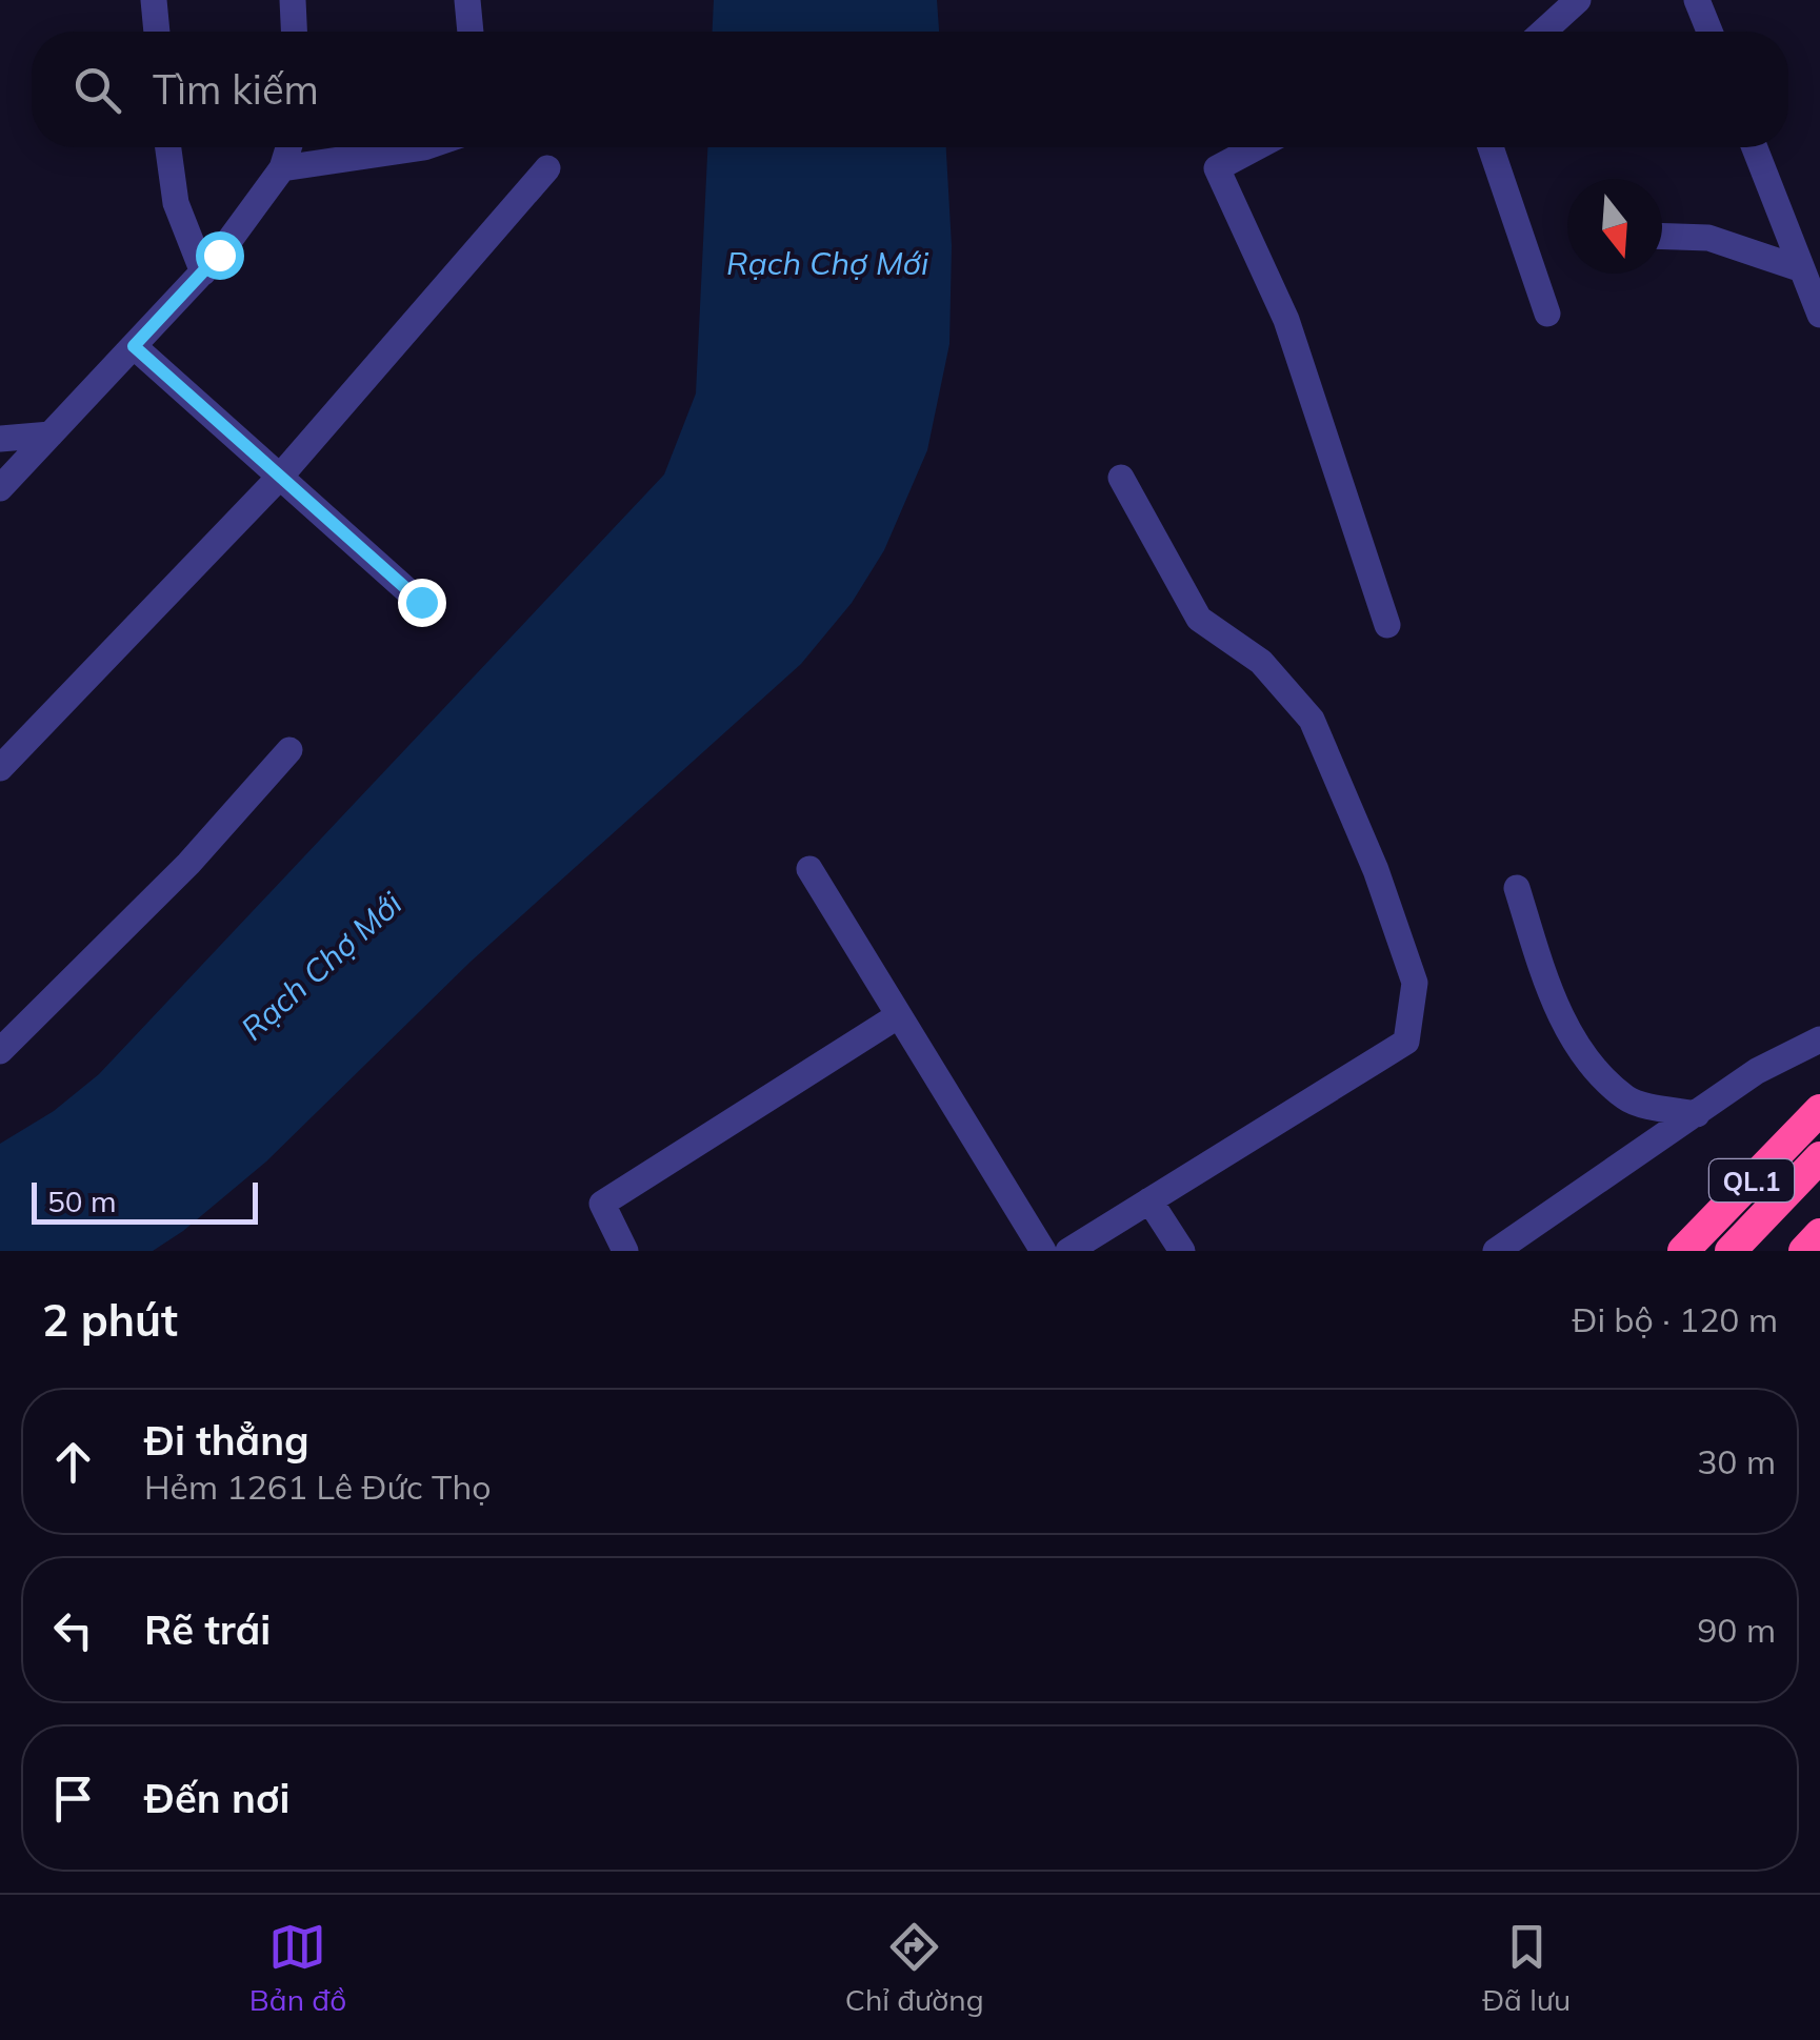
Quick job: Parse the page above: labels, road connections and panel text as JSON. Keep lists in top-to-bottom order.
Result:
{
  "streets": {
    "highway": ["QL.1"]
  },
  "water": ["Rạch Chợ Mới"],
  "scale_bar": "50 m",
  "north": "bottom",
  "page": {
    "search": "Tìm kiếm",
    "scale": "50 m",
    "heading": ["2 phút", "Đi bộ · 120 m"],
    "list": [
      ["Đi thẳng", "Hẻm 1261 Lê Đức Thọ", "30 m"],
      ["Rẽ trái", "90 m"],
      "Đến nơi"
    ],
    "nav": ["Bản đồ", "Chỉ đường", "Đã lưu"]
  }
}
